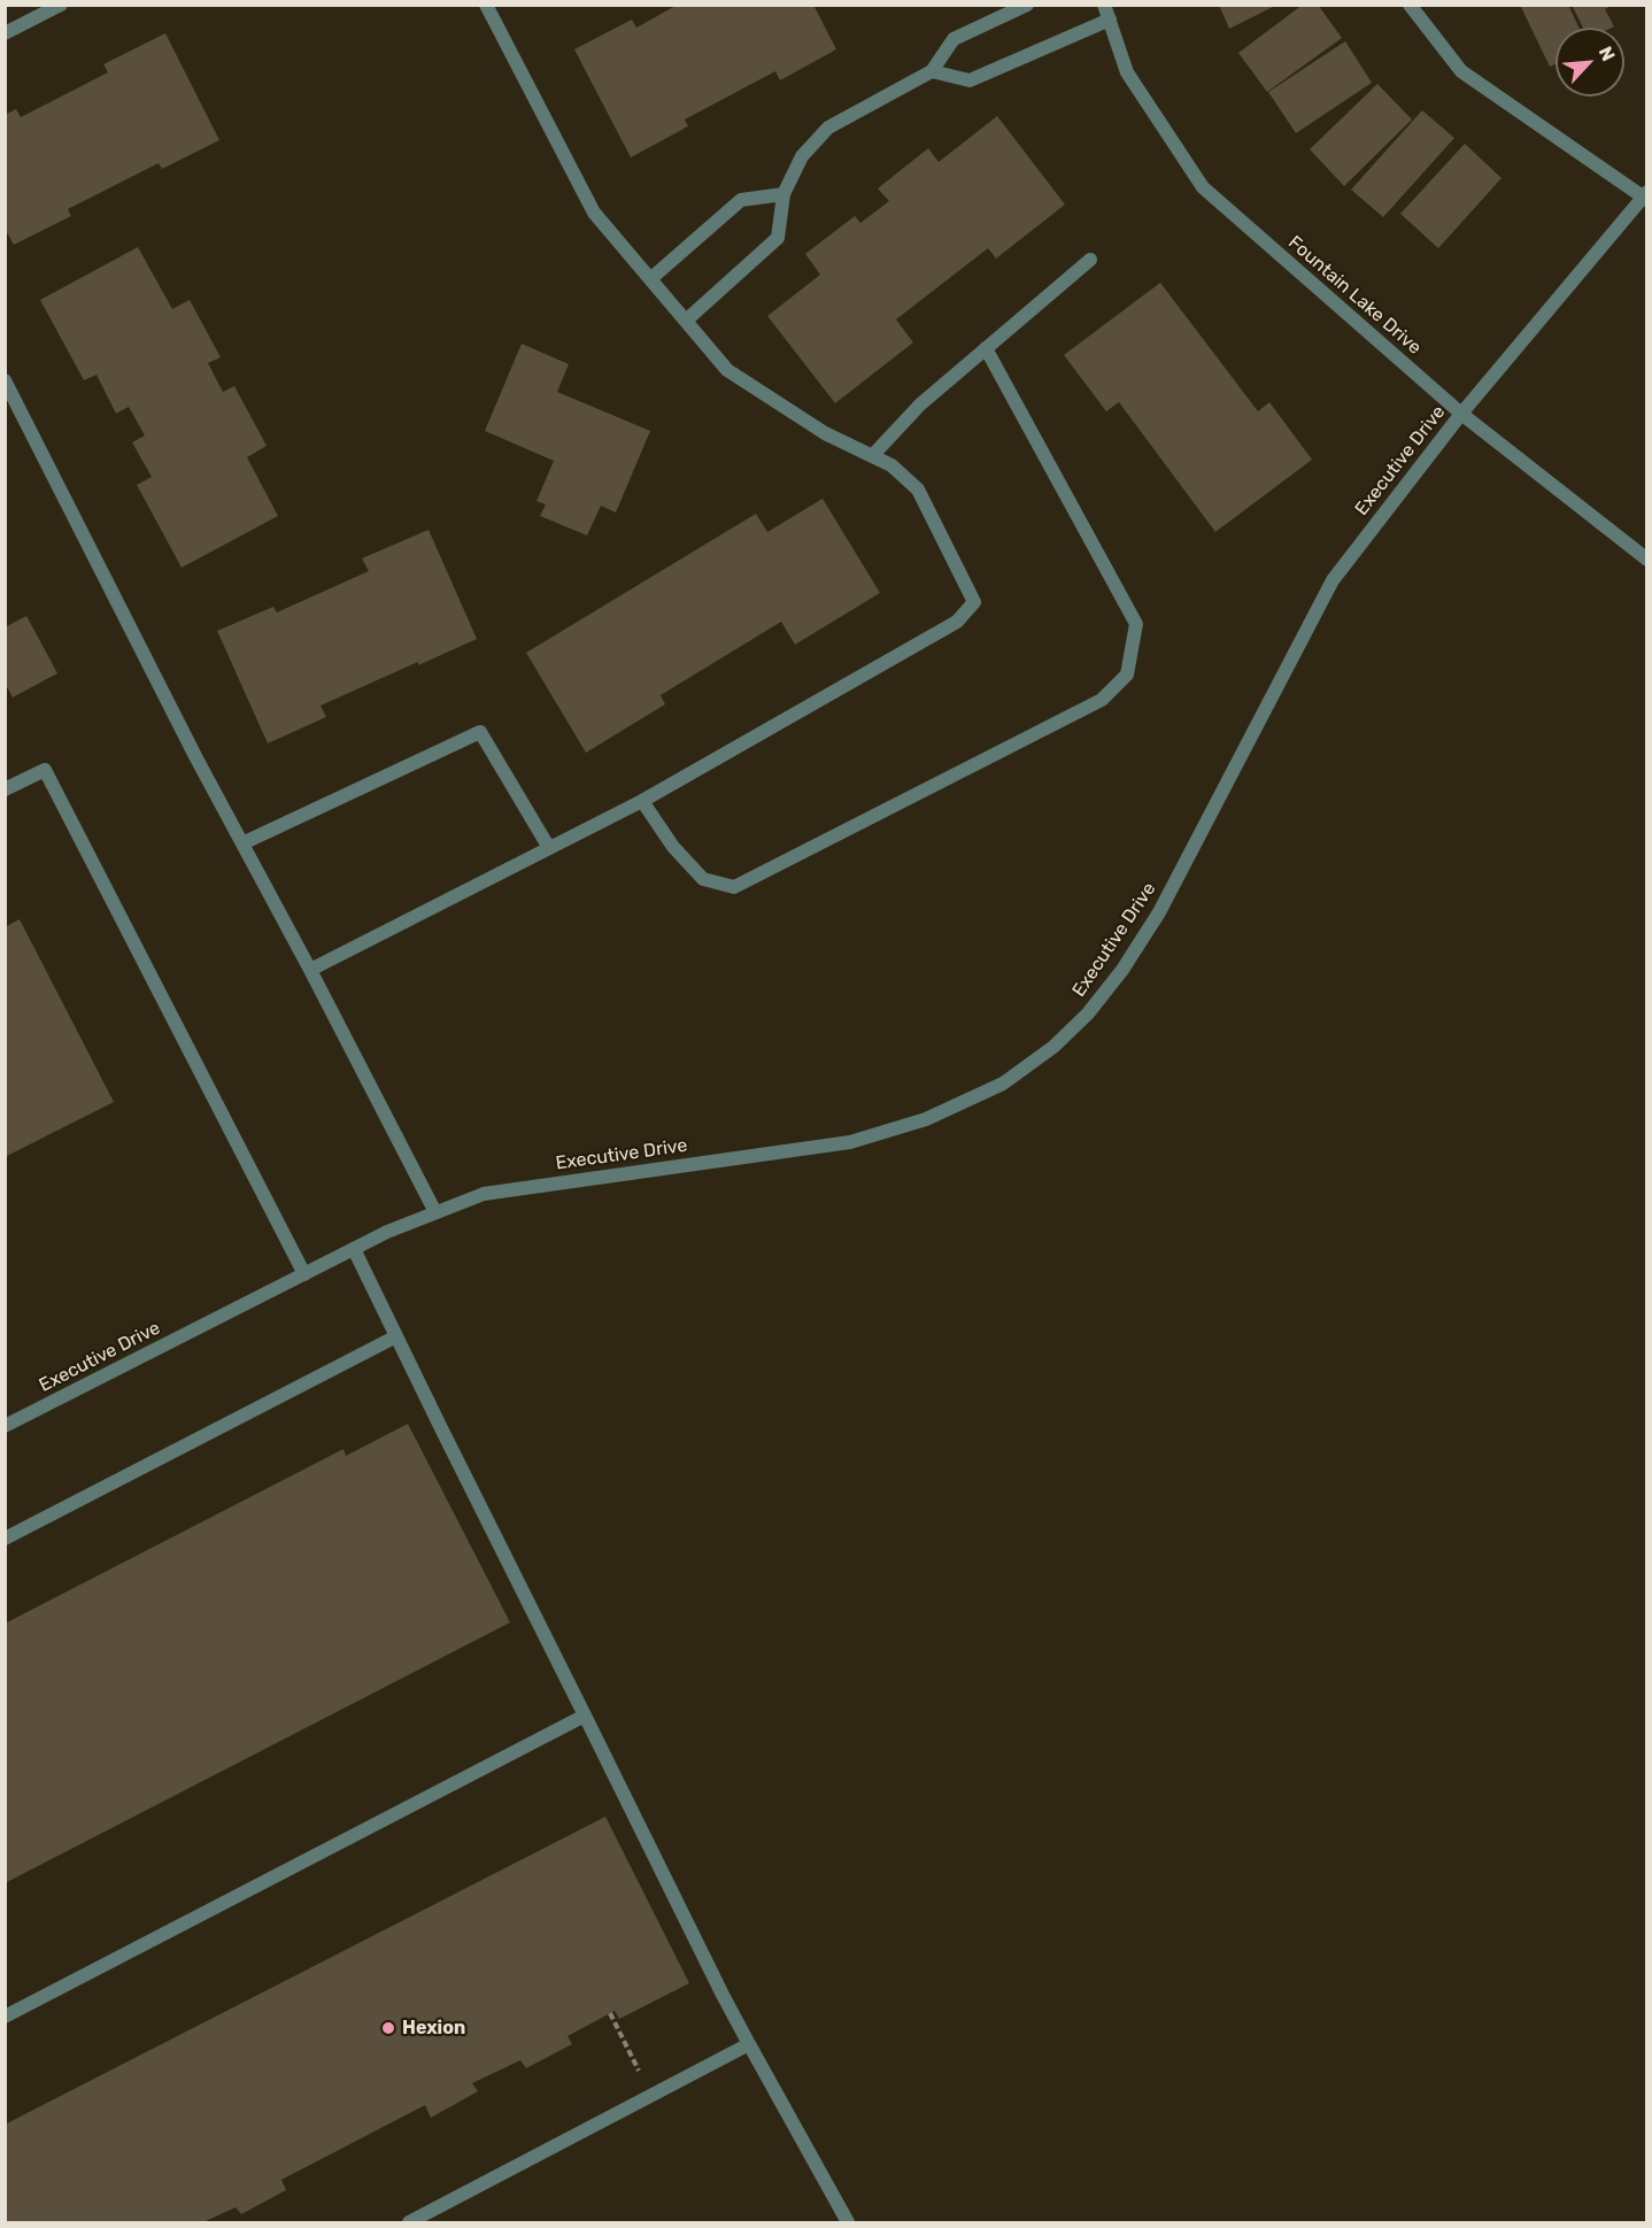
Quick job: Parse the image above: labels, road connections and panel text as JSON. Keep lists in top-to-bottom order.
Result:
{
  "streets": {
    "street": ["Fountain Lake Drive", "Executive Drive"]
  },
  "crossings": [
    ["Fountain Lake Drive", "Executive Drive"]
  ],
  "places": ["Hexion"],
  "north": "top right"
}
